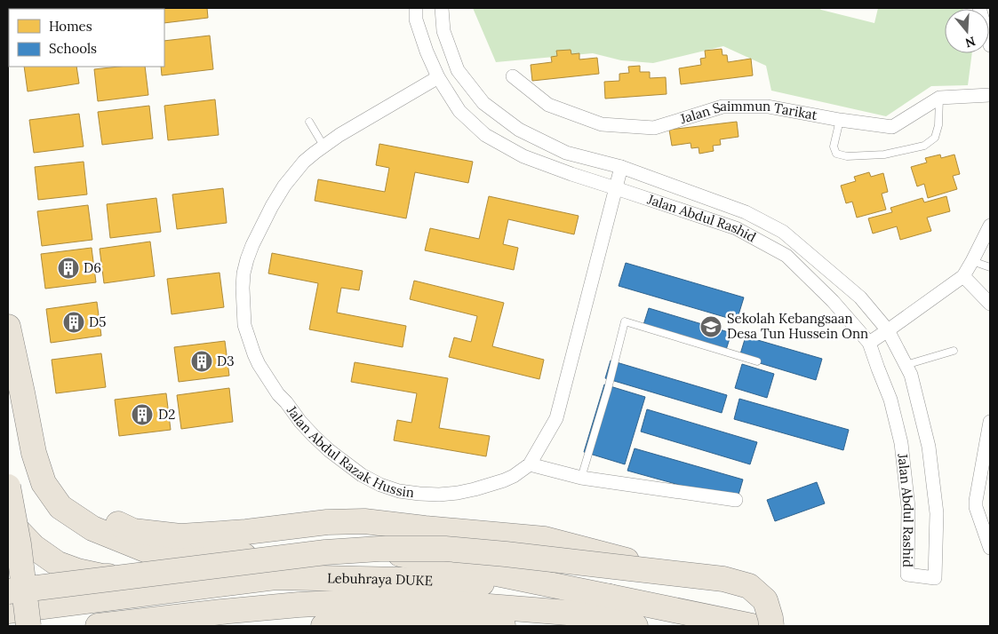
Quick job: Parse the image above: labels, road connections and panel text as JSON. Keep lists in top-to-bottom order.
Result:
{
  "streets": {
    "highway": ["Lebuhraya DUKE"],
    "street": ["Jalan Saimmun Tarikat", "Jalan Abdul Rashid", "Jalan Abdul Razak Hussin"]
  },
  "crossings": [
    ["Jalan Abdul Rashid", "Jalan Abdul Razak Hussin"]
  ],
  "places": {
    "building": [
      "D6",
      "D5",
      "D3",
      "D2"
    ],
    "school or university": ["Sekolah Kebangsaan Desa Tun Hussein Onn"]
  },
  "legend": ["Homes", "Schools"],
  "north": "bottom"
}
